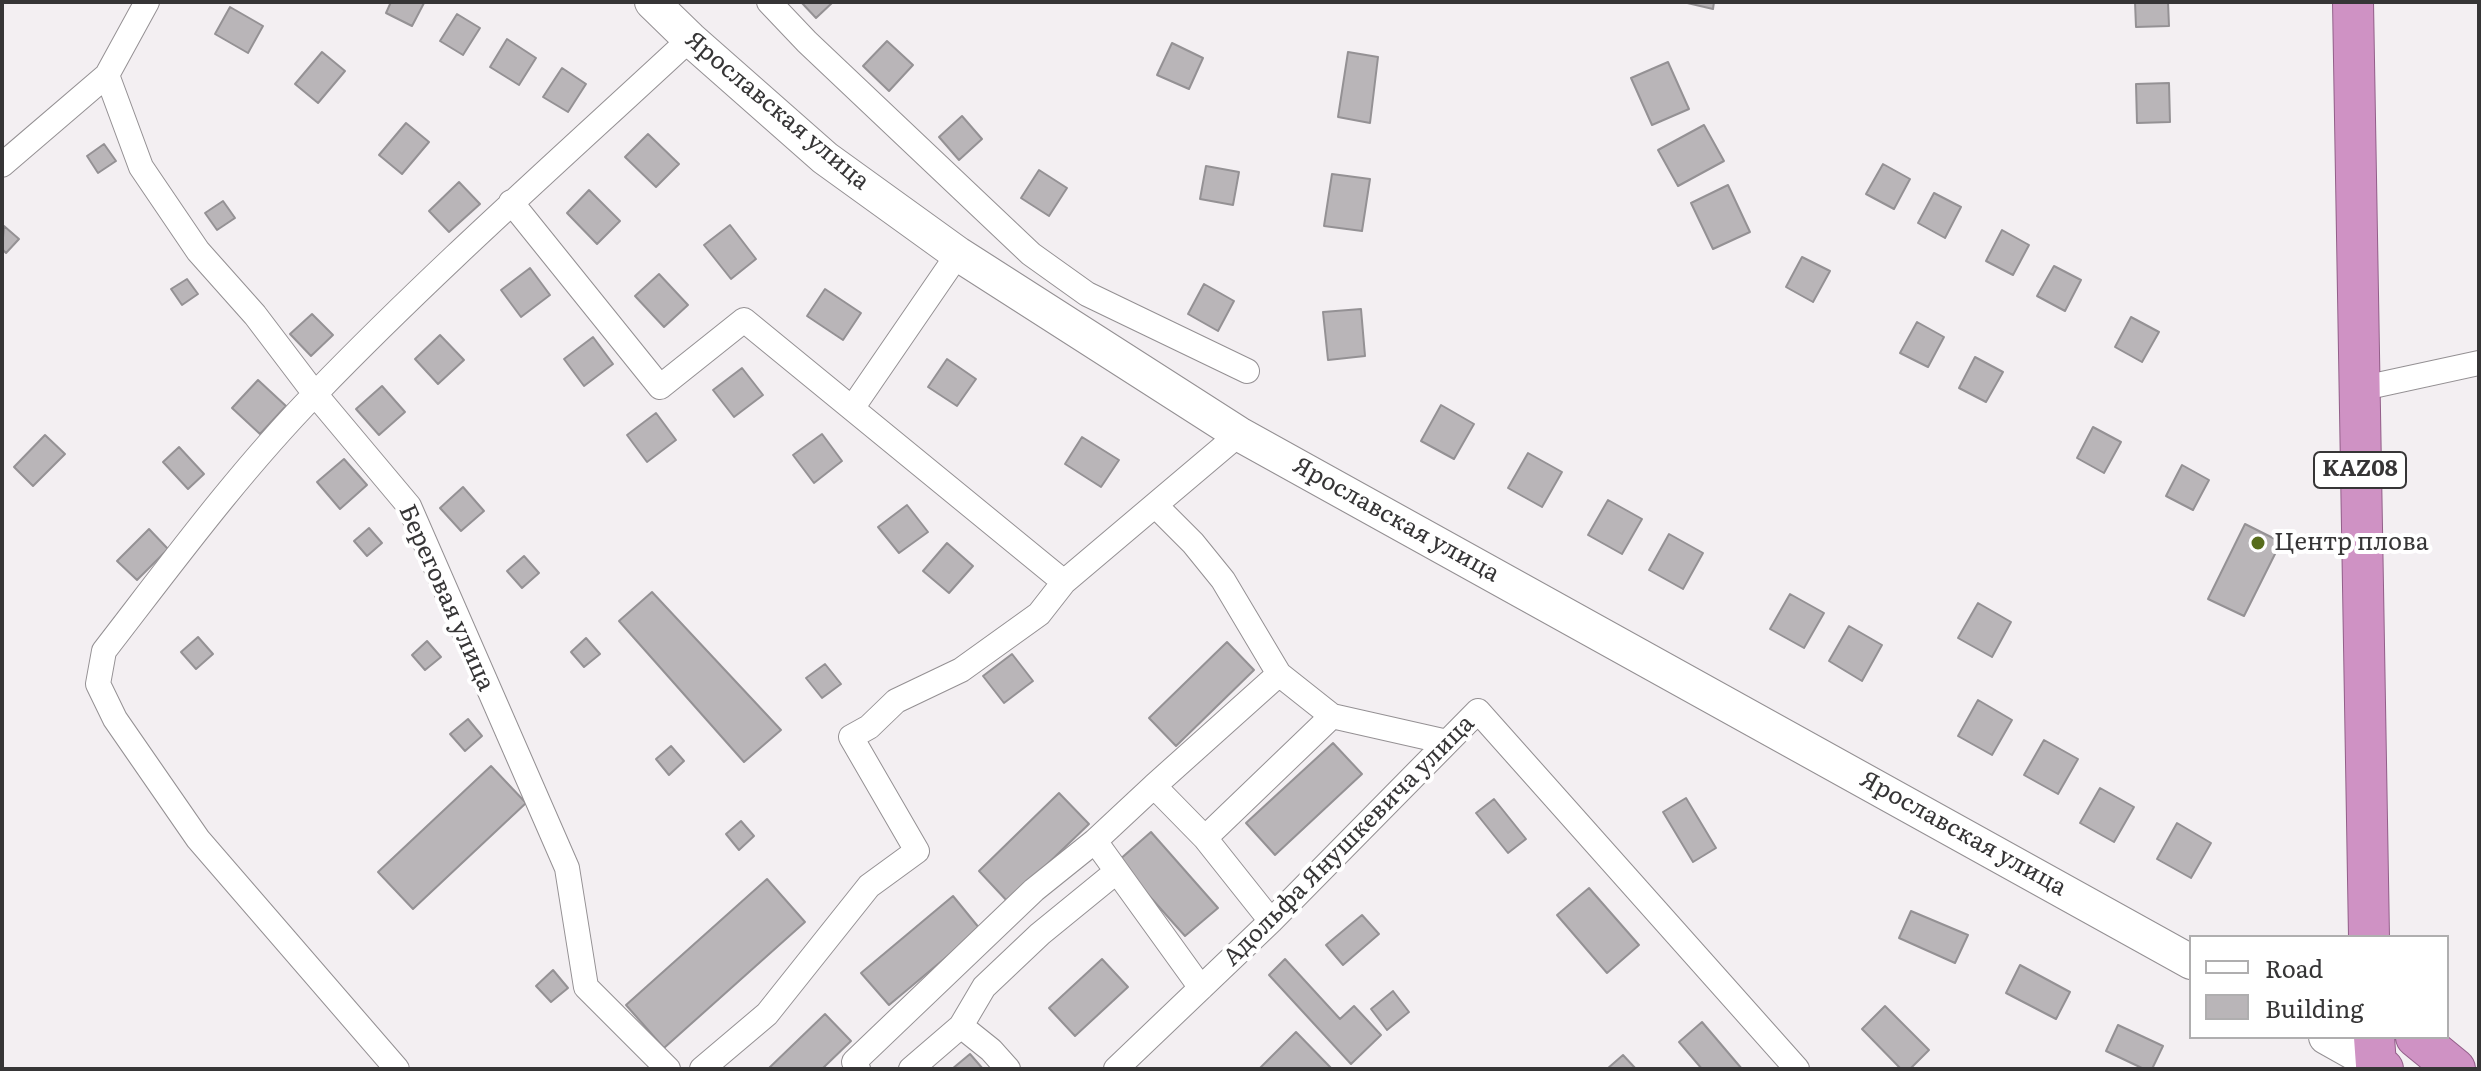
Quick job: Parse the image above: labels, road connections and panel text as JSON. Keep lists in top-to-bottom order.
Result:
{
  "streets": {
    "highway": ["KAZ08"],
    "main road": ["Ярославская улица"],
    "street": ["Береговая улица", "Адольфа Янушкевича улица"]
  },
  "places": ["Центр плова"],
  "legend": ["Road", "Building"]
}
